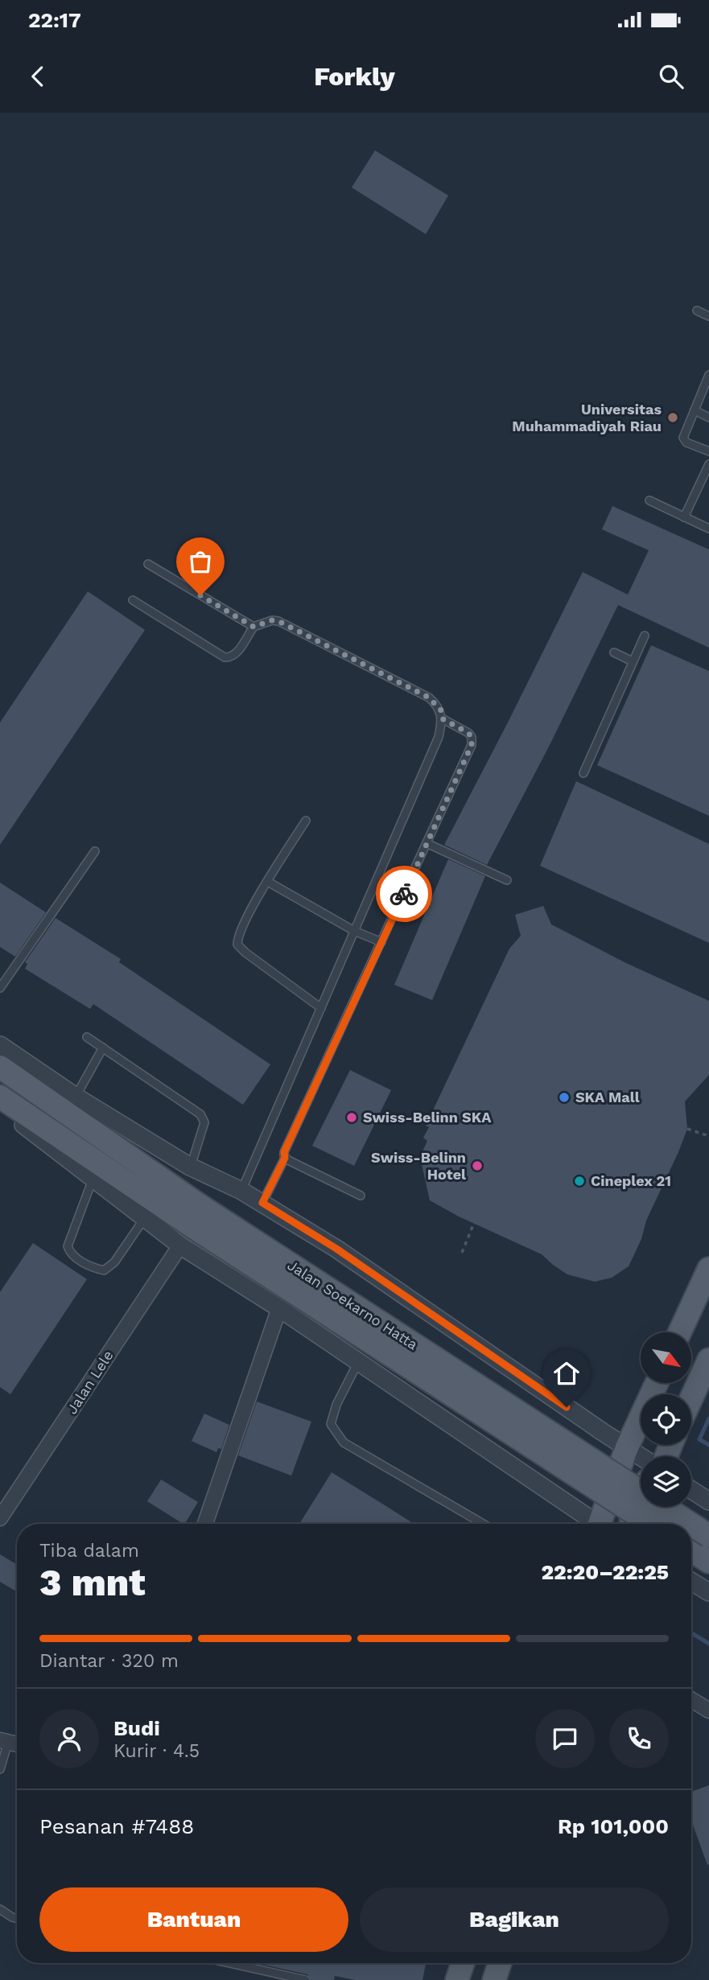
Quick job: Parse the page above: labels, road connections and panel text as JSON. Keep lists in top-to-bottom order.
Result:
{
  "streets": {
    "main road": ["Jalan Soekarno Hatta"],
    "street": ["Jalan Lele"]
  },
  "places": [
    "Universitas Muhammadiyah Riau",
    "SKA Mall",
    "Swiss-Belinn SKA",
    "Swiss-Belinn Hotel",
    "Cineplex 21"
  ],
  "north": "bottom right",
  "page": {
    "status": "22:17",
    "header": "Forkly",
    "heading": ["3 mnt", "Tiba dalam", "22:20–22:25"],
    "panel": [
      "Budi",
      "Kurir · 4.5",
      "Pesanan #7488",
      "Rp 101,000"
    ],
    "bar": "Diantar · 320 m",
    "buttons": ["Bantuan", "Bagikan"]
  }
}
